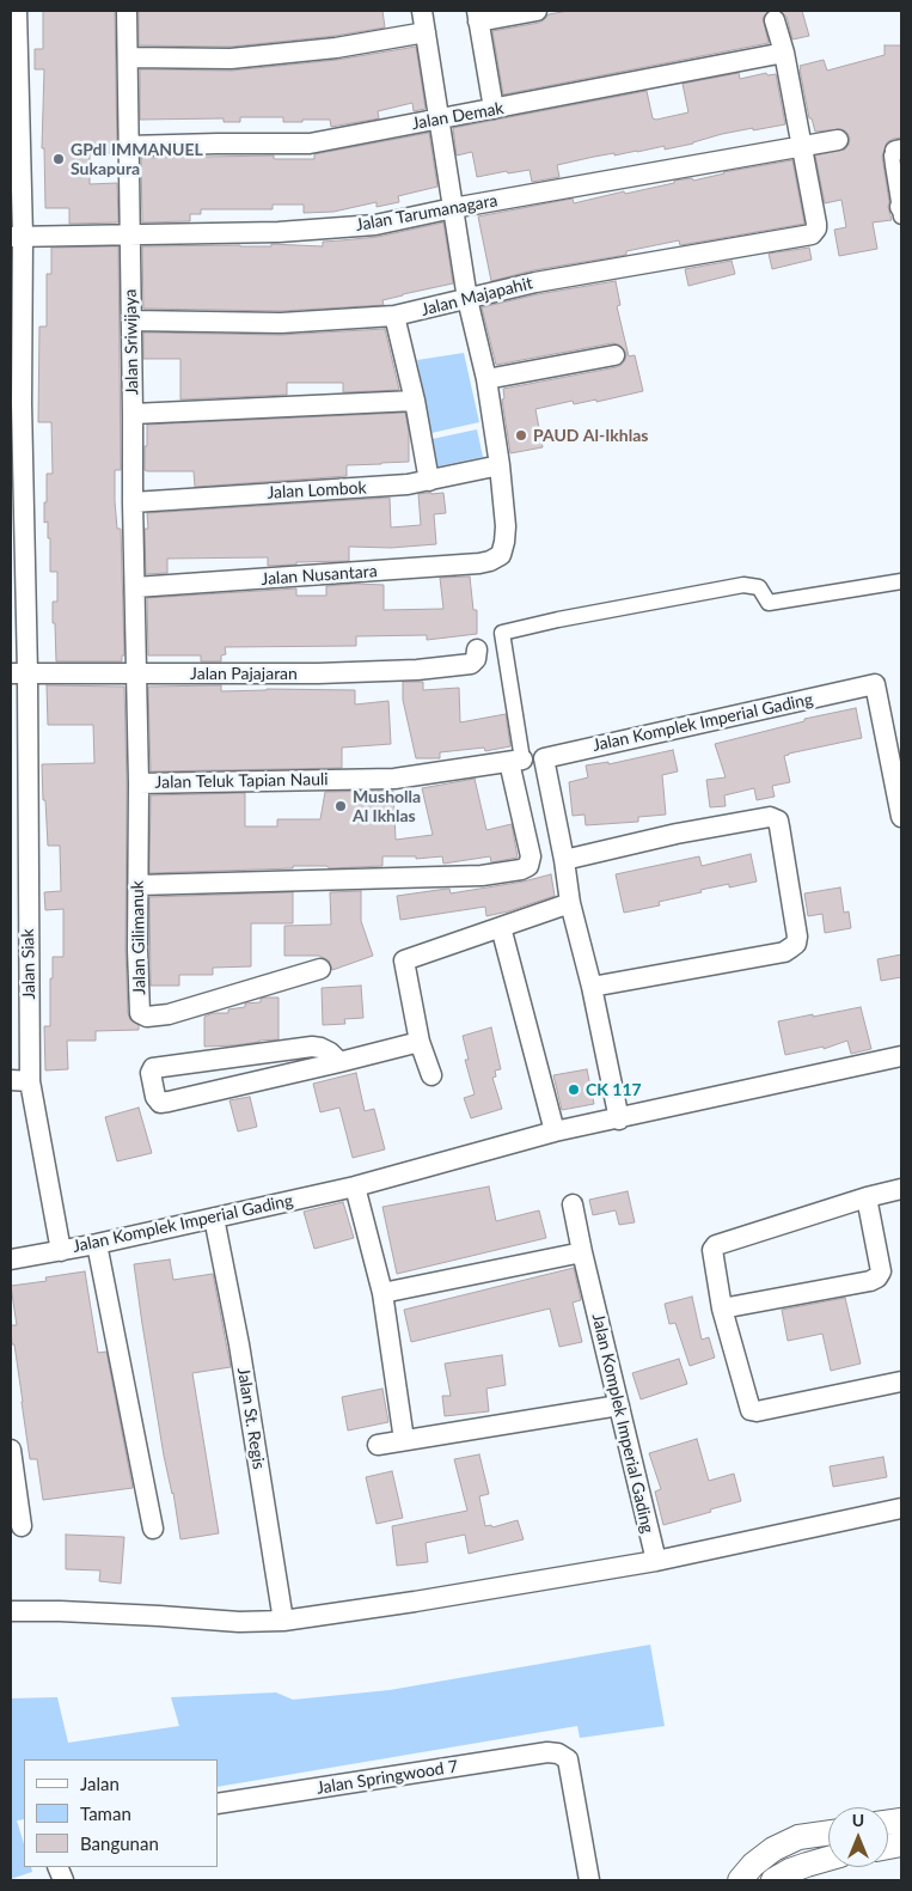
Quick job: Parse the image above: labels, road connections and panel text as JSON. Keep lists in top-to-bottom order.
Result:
{
  "streets": {
    "street": [
      "Jalan Demak",
      "Jalan Tarumanagara",
      "Jalan Majapahit",
      "Jalan Sriwijaya",
      "Jalan Lombok",
      "Jalan Nusantara",
      "Jalan Pajajaran",
      "Jalan Komplek Imperial Gading",
      "Jalan Teluk Tapian Nauli",
      "Jalan Gilimanuk",
      "Jalan Siak",
      "Jalan St. Regis",
      "Jalan Springwood 7"
    ]
  },
  "crossings": [
    ["Jalan Demak", "Jalan Sriwijaya"],
    ["Jalan Tarumanagara", "Jalan Majapahit"],
    ["Jalan Tarumanagara", "Jalan Sriwijaya"],
    ["Jalan Tarumanagara", "Jalan Siak"],
    ["Jalan Majapahit", "Jalan Sriwijaya"],
    ["Jalan Sriwijaya", "Jalan Lombok"],
    ["Jalan Sriwijaya", "Jalan Nusantara"],
    ["Jalan Sriwijaya", "Jalan Pajajaran"],
    ["Jalan Sriwijaya", "Jalan Gilimanuk"],
    ["Jalan Lombok", "Jalan Nusantara"],
    ["Jalan Pajajaran", "Jalan Gilimanuk"],
    ["Jalan Pajajaran", "Jalan Siak"],
    ["Jalan Komplek Imperial Gading", "Jalan Siak"],
    ["Jalan Komplek Imperial Gading", "Jalan St. Regis"],
    ["Jalan Teluk Tapian Nauli", "Jalan Gilimanuk"]
  ],
  "places": [
    "GPdI IMMANUEL Sukapura",
    "PAUD Al-Ikhlas",
    "Musholla Al Ikhlas",
    "CK 117"
  ],
  "legend": ["Jalan", "Taman", "Bangunan"],
  "north": "top"
}
